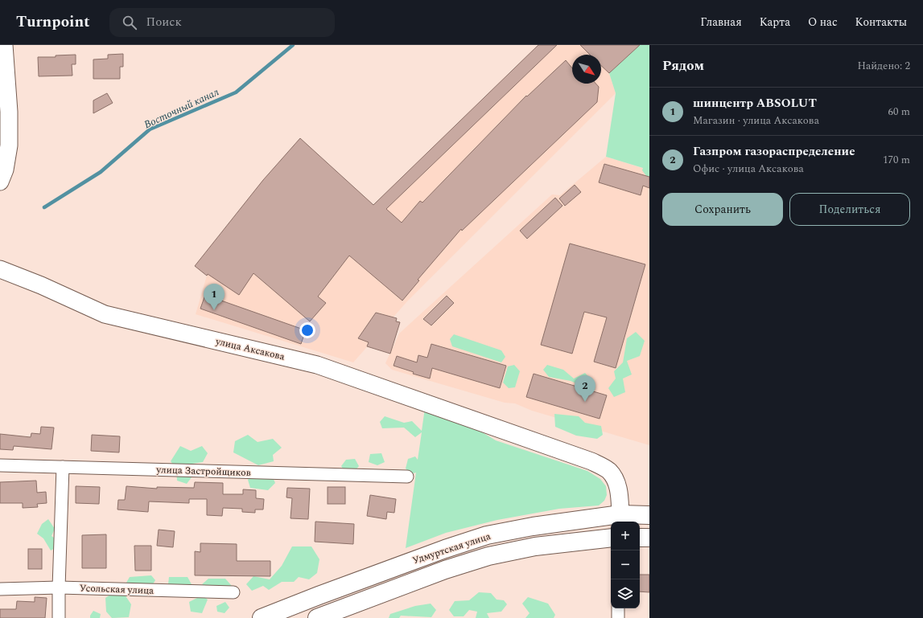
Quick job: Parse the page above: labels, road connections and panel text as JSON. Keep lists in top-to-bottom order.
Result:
{
  "streets": {
    "main road": ["Удмуртская улица"],
    "street": ["улица Аксакова", "улица Застройщиков", "Усольская улица"]
  },
  "crossings": [
    ["улица Аксакова", "Удмуртская улица"]
  ],
  "water": ["Восточный канал"],
  "north": "bottom right",
  "page": {
    "header": "Turnpoint",
    "search": "Поиск",
    "nav": [
      "Главная",
      "Карта",
      "О нас",
      "Контакты"
    ],
    "heading": ["Рядом", "Найдено: 2"],
    "list": [
      {
        "mark": "1",
        "name": "шинцентр ABSOLUT",
        "note": "Магазин · улица Аксакова",
        "value": "60 m"
      },
      {
        "mark": "2",
        "name": "Газпром газораспределение",
        "note": "Офис · улица Аксакова",
        "value": "170 m"
      }
    ],
    "buttons": ["Сохранить", "Поделиться"],
    "pins": ["1", "2"],
    "map_buttons": ["+", "−"]
  }
}
